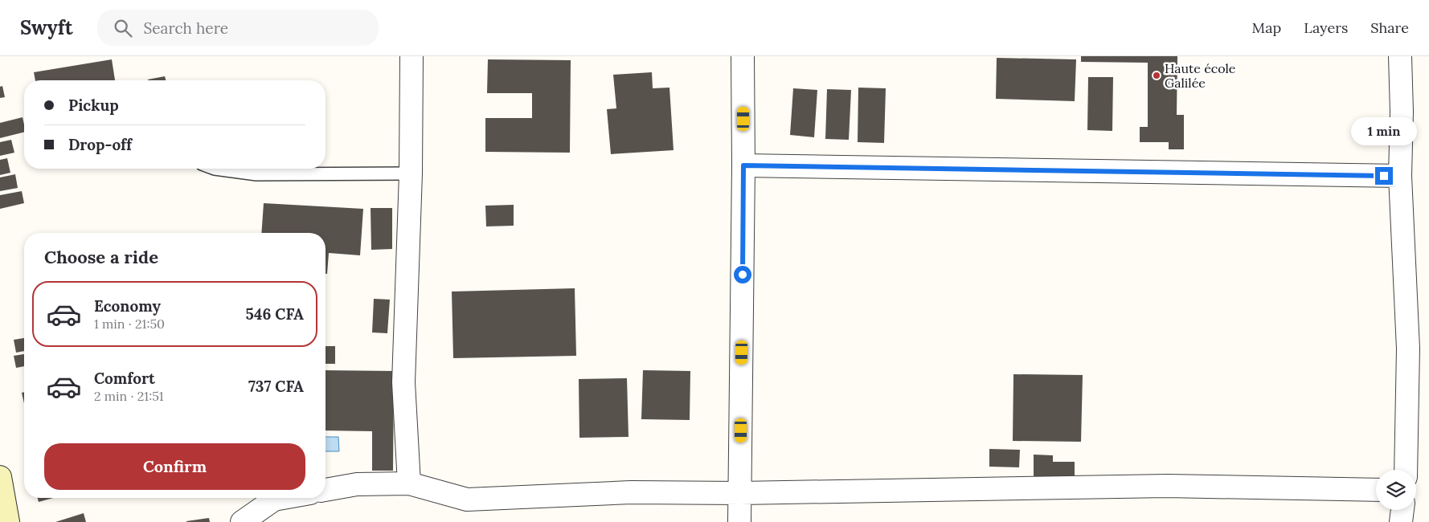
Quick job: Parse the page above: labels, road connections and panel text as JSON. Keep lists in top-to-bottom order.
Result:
{
  "places": ["Haute école Galilée"],
  "page": {
    "header": "Swyft",
    "search": "Search here",
    "nav": ["Map", "Layers", "Share"],
    "banner": ["Pickup", "Drop-off"],
    "bubble": "1 min",
    "heading": "Choose a ride",
    "list": [
      {
        "name": "Economy",
        "note": "1 min · 21:50",
        "value": "546 CFA"
      },
      {
        "name": "Comfort",
        "note": "2 min · 21:51",
        "value": "737 CFA"
      }
    ],
    "buttons": "Confirm"
  }
}
